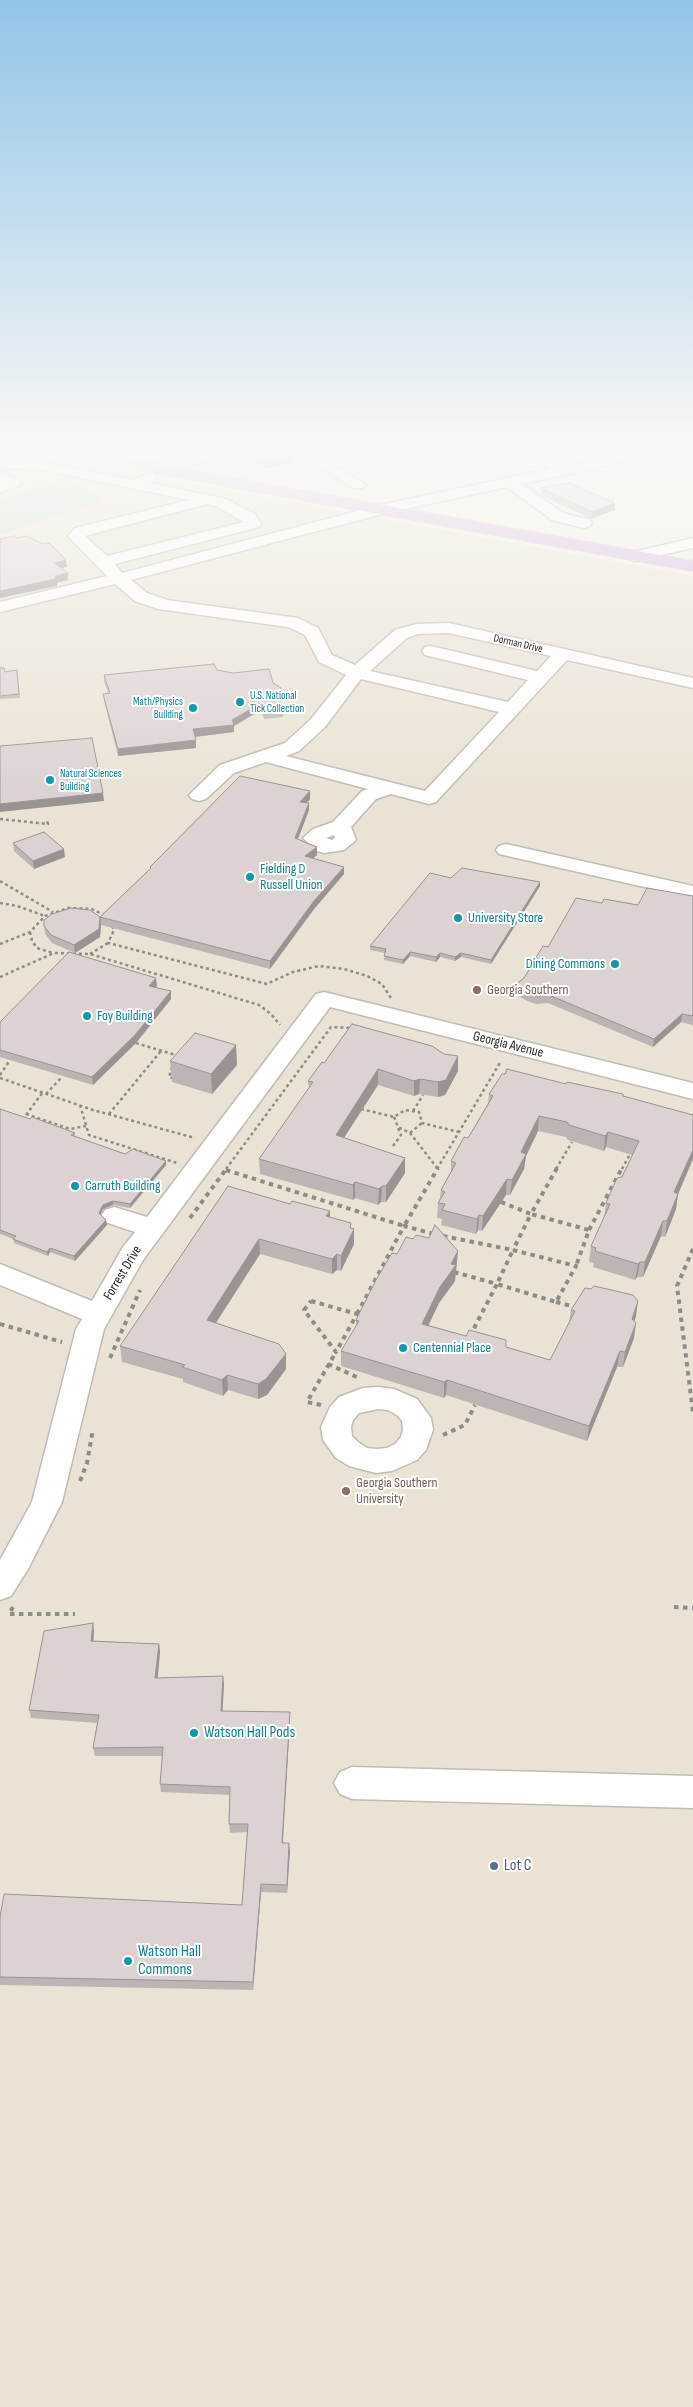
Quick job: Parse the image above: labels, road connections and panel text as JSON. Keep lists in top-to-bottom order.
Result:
{
  "streets": {
    "street": ["Dorman Drive", "Georgia Avenue", "Forrest Drive"]
  },
  "crossings": [
    ["Georgia Avenue", "Forrest Drive"]
  ],
  "places": [
    "U.S. National Tick Collection",
    "Math/Physics Building",
    "Natural Sciences Building",
    "Fielding D Russell Union",
    "University Store",
    "Dining Commons",
    "Georgia Southern",
    "Foy Building",
    "Carruth Building",
    "Centennial Place",
    "Georgia Southern University",
    "Watson Hall Pods",
    "Lot C",
    "Watson Hall Commons"
  ]
}
